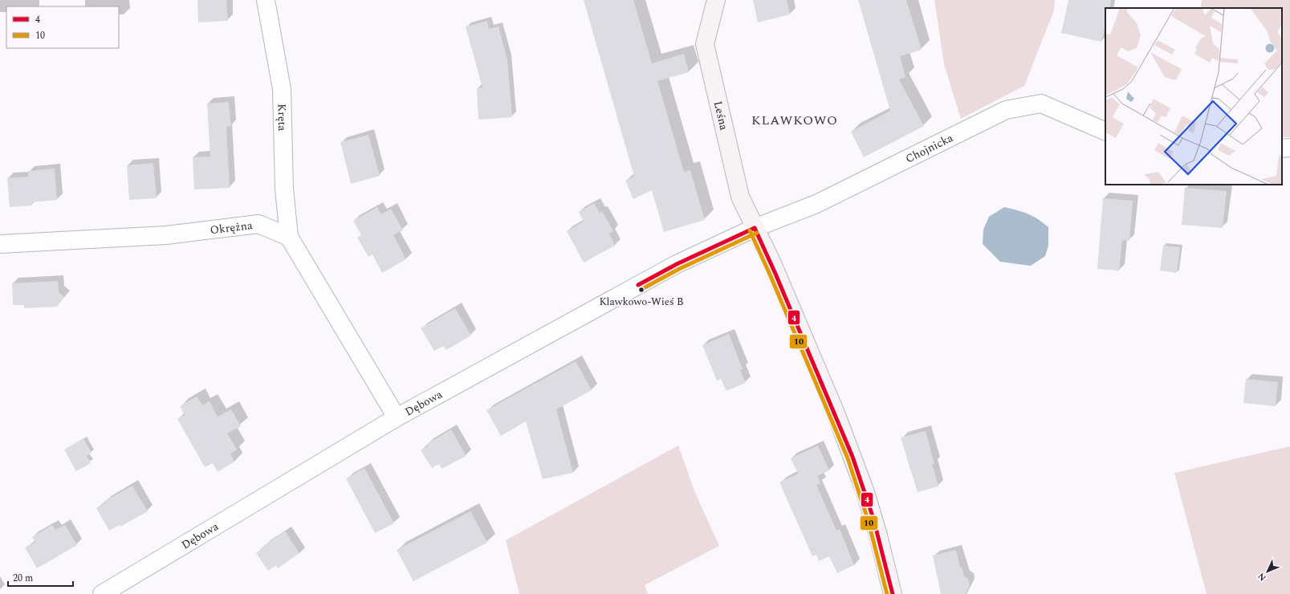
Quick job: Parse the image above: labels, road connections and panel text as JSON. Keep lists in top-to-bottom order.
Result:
{
  "streets": {
    "street": [
      "Leśna",
      "Kręta",
      "Chojnicka",
      "Okrężna",
      "Dębowa"
    ]
  },
  "crossings": [
    ["Leśna", "Chojnicka"],
    ["Leśna", "Dębowa"],
    ["Kręta", "Okrężna"],
    ["Chojnicka", "Dębowa"]
  ],
  "districts": ["KLAWKOWO"],
  "places": ["Klawkowo-Wieś B"],
  "lines": ["transit line 4", "transit line 10"],
  "legend": ["4", "10"],
  "scale_bar": "20 m",
  "north": "bottom left"
}
